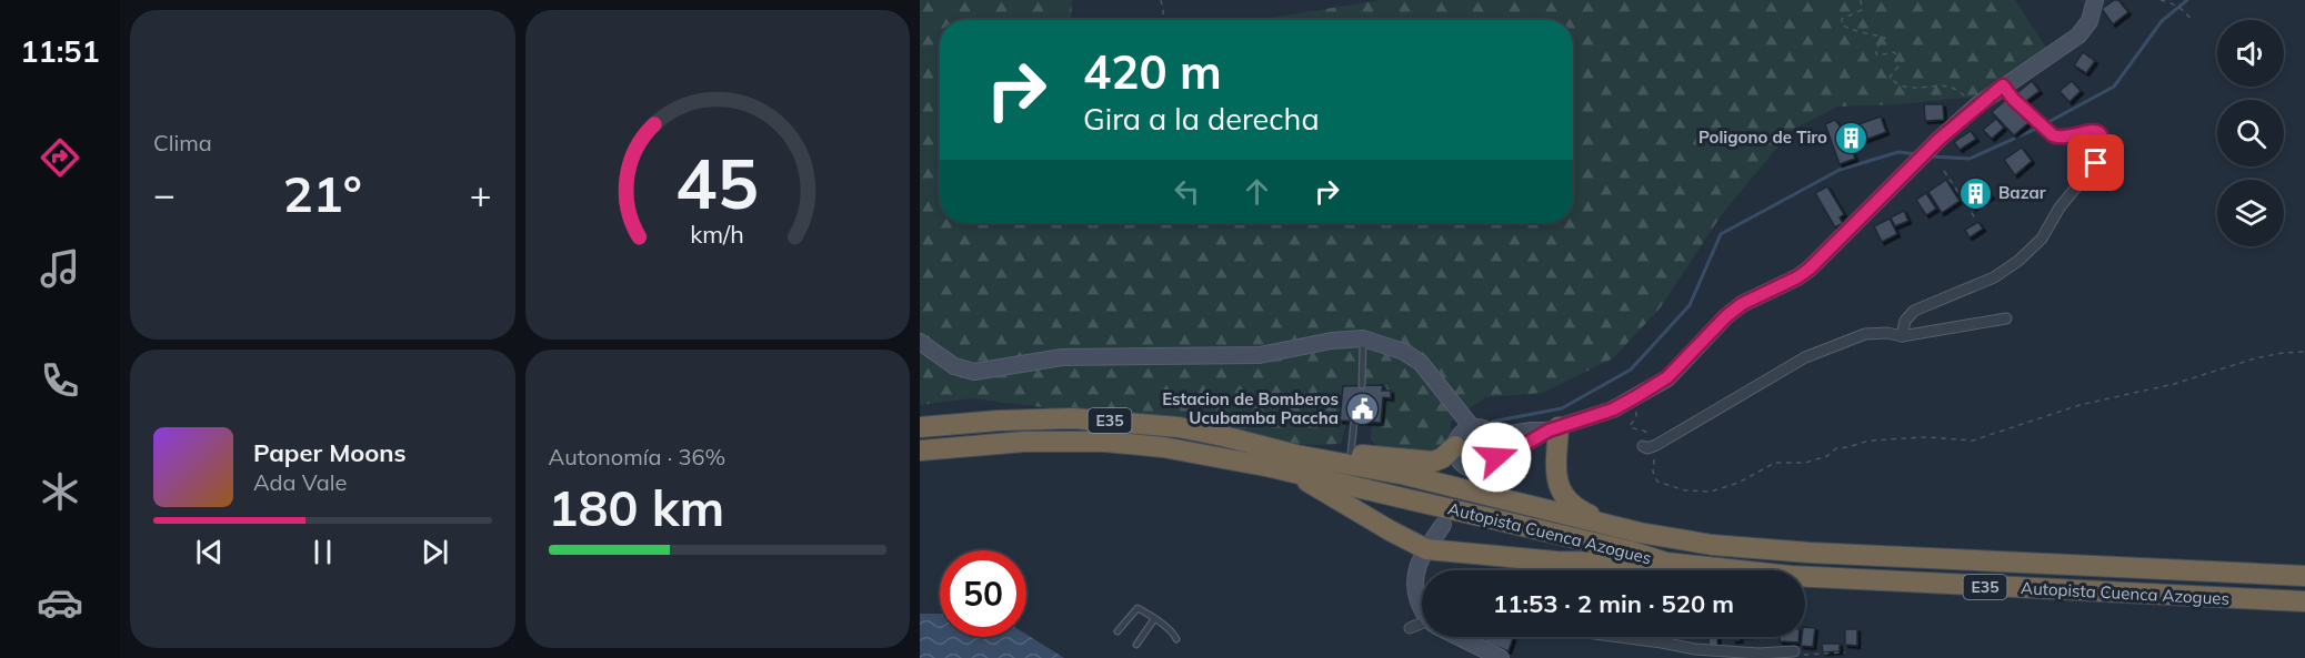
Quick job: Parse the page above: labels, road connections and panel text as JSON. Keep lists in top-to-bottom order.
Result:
{
  "streets": {
    "highway": ["E35", "Autopista Cuenca Azogues"]
  },
  "places": {
    "building": ["Poligono de Tiro", "Bazar"],
    "public building": ["Estacion de Bomberos Ucubamba Paccha"]
  },
  "page": {
    "tabs": "11:51",
    "tile": [
      "Clima",
      ["Autonomía · 36%", "180 km"]
    ],
    "turn": ["420 m", "Gira a la derecha"],
    "heat": ["−", "21°", "+"],
    "song": ["Paper Moons", "Ada Vale"],
    "limit": "50",
    "trip": "11:53 · 2 min · 520 m",
    "gauge": ["45", "km/h"]
  }
}
